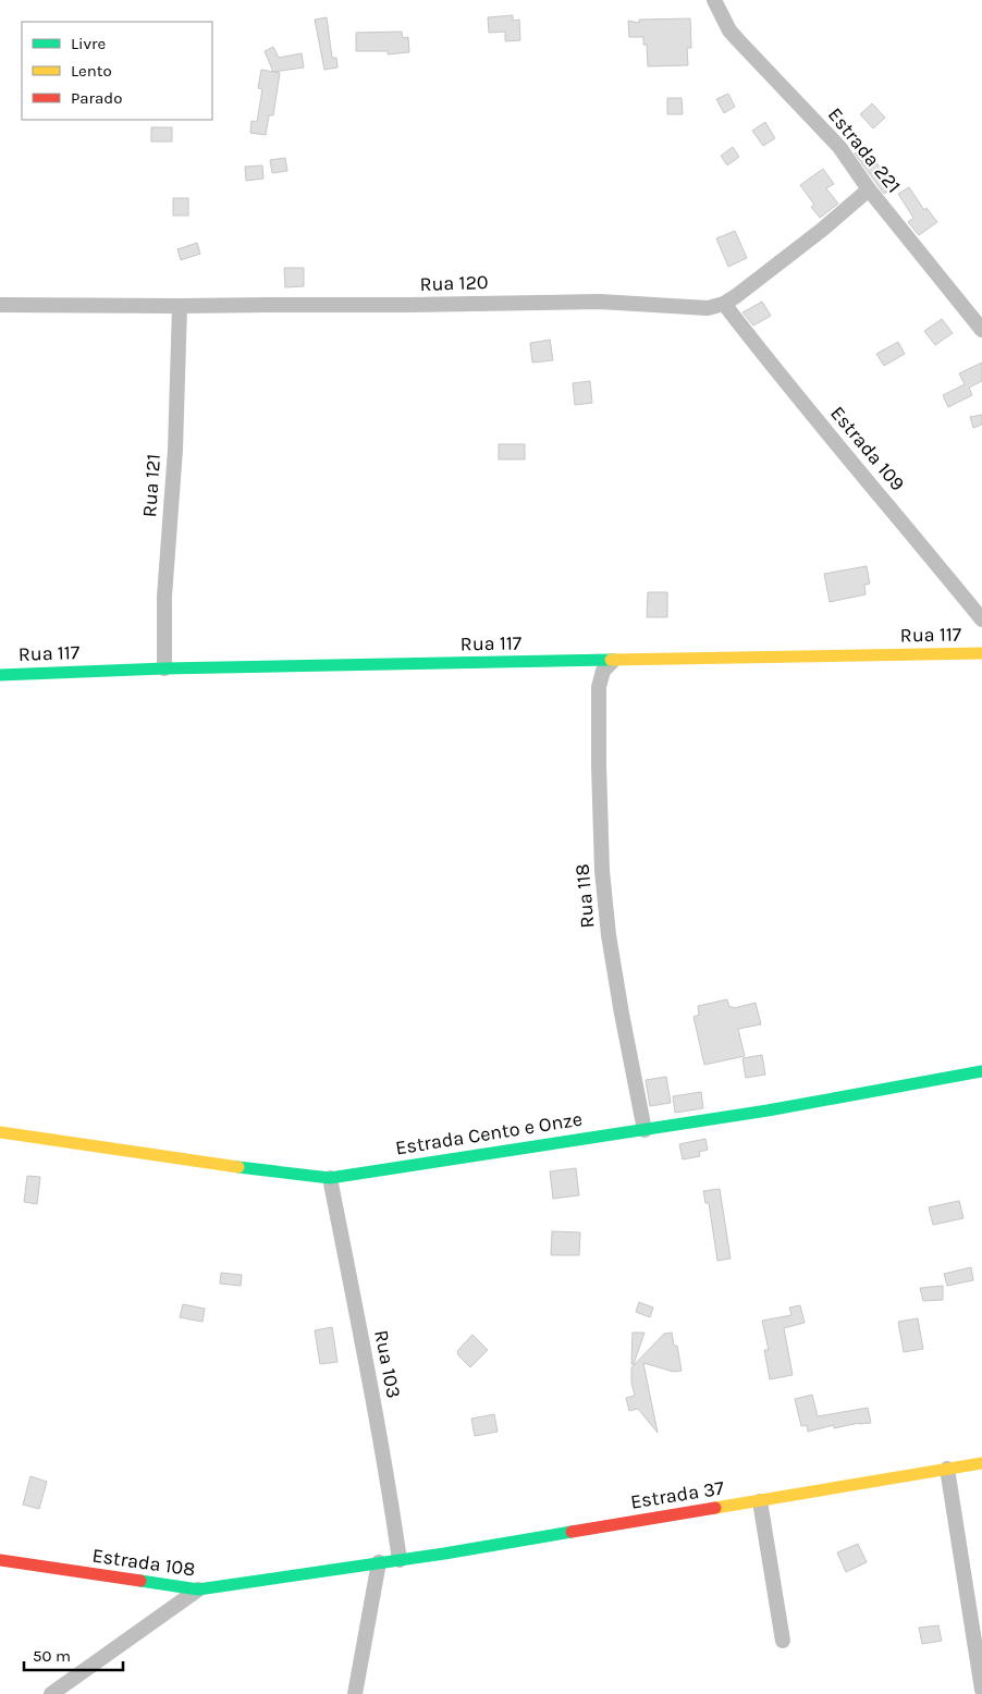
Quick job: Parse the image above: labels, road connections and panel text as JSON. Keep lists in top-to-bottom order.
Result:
{
  "streets": {
    "street": [
      "Estrada 221",
      "Rua 120",
      "Estrada 109",
      "Rua 121",
      "Rua 117",
      "Rua 118",
      "Estrada Cento e Onze",
      "Rua 103",
      "Estrada 37",
      "Estrada 108"
    ]
  },
  "crossings": [
    ["Estrada 221", "Rua 120"],
    ["Rua 120", "Estrada 109"],
    ["Rua 120", "Rua 121"],
    ["Rua 121", "Rua 117"],
    ["Rua 117", "Rua 118"],
    ["Rua 118", "Estrada Cento e Onze"],
    ["Estrada Cento e Onze", "Rua 103"],
    ["Rua 103", "Estrada 37"],
    ["Estrada 37", "Estrada 108"]
  ],
  "legend": ["Livre", "Lento", "Parado"],
  "scale_bar": "50 m"
}
